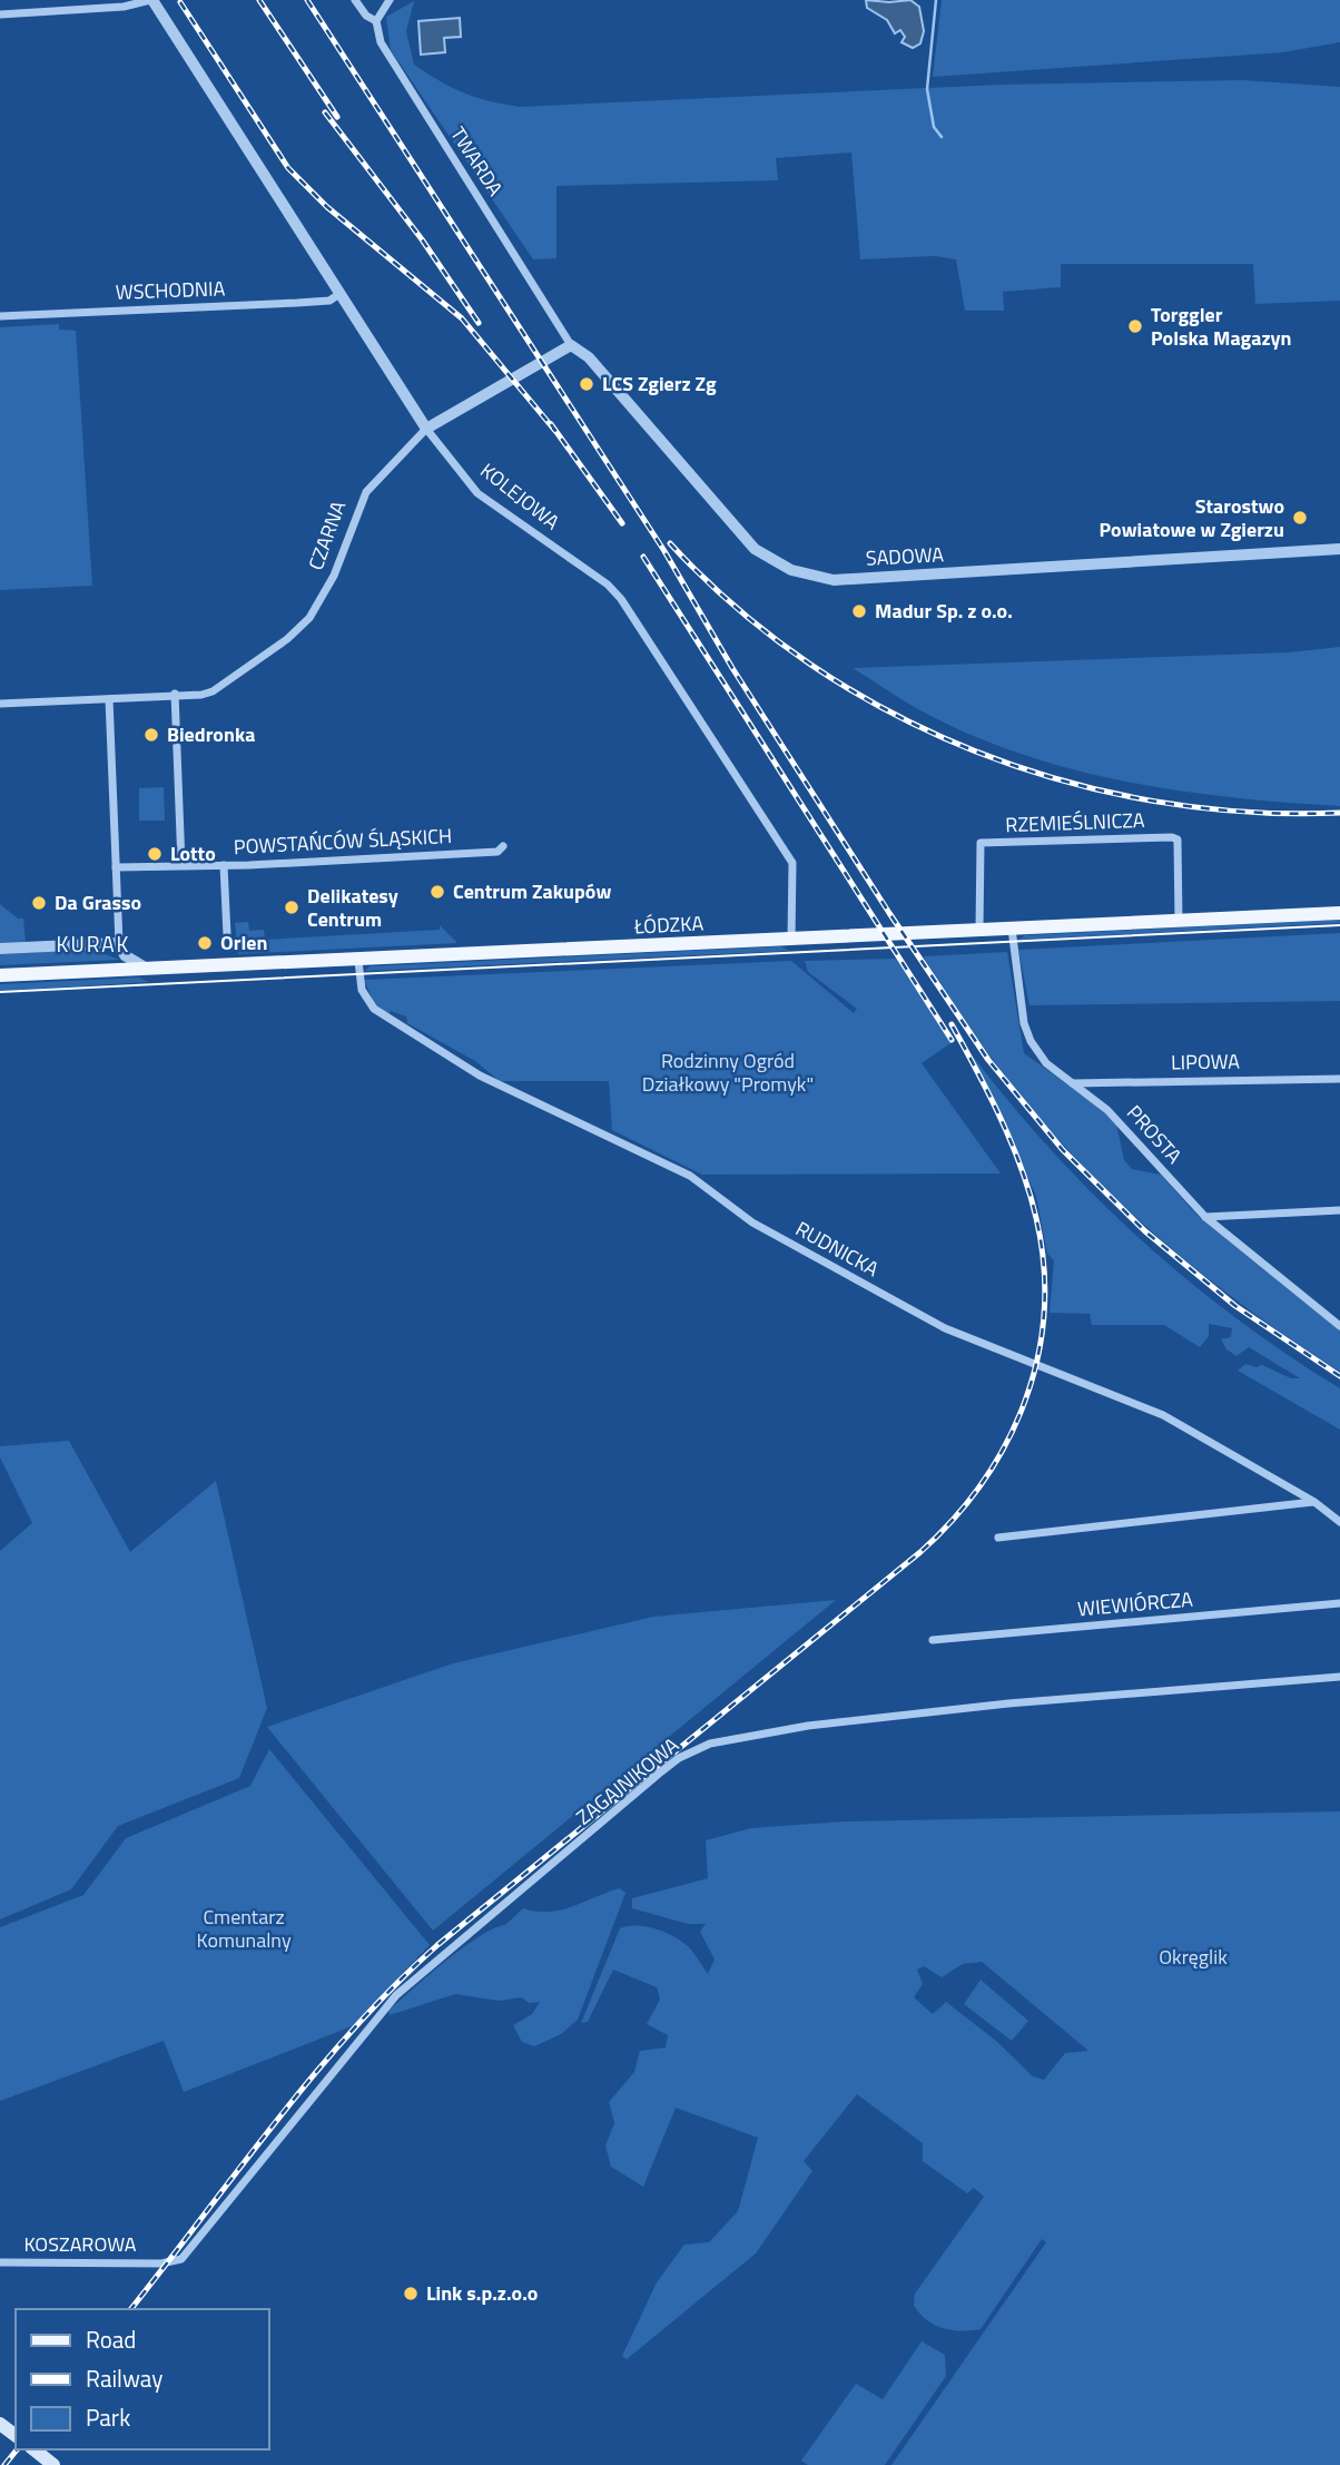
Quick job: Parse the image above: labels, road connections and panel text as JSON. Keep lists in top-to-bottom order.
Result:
{
  "streets": {
    "main road": ["ŁÓDZKA"],
    "street": [
      "TWARDA",
      "WSCHODNIA",
      "KOLEJOWA",
      "CZARNA",
      "SADOWA",
      "RZEMIEŚLNICZA",
      "POWSTAŃCÓW ŚLĄSKICH",
      "LIPOWA",
      "PROSTA",
      "RUDNICKA",
      "WIEWIÓRCZA",
      "ZAGAJNIKOWA",
      "KOSZAROWA"
    ]
  },
  "crossings": [
    ["TWARDA", "CZARNA"],
    ["TWARDA", "SADOWA"],
    ["WSCHODNIA", "KOLEJOWA"],
    ["KOLEJOWA", "CZARNA"],
    ["KOLEJOWA", "ŁÓDZKA"],
    ["CZARNA", "SADOWA"],
    ["RZEMIEŚLNICZA", "ŁÓDZKA"],
    ["ŁÓDZKA", "PROSTA"],
    ["ŁÓDZKA", "RUDNICKA"],
    ["LIPOWA", "PROSTA"],
    ["ZAGAJNIKOWA", "KOSZAROWA"]
  ],
  "districts": ["KURAK"],
  "parks": ["Rodzinny Ogród Działkowy \"Promyk\"", "Cmentarz Komunalny", "Okręglik"],
  "places": [
    "Torggler Polska Magazyn",
    "LCS Zgierz Zg",
    "Starostwo Powiatowe w Zgierzu",
    "Madur Sp. z o.o.",
    "Biedronka",
    "Lotto",
    "Centrum Zakupów",
    "Da Grasso",
    "Delikatesy Centrum",
    "Orlen",
    "Link s.p.z.o.o"
  ],
  "legend": ["Road", "Railway", "Park"]
}
